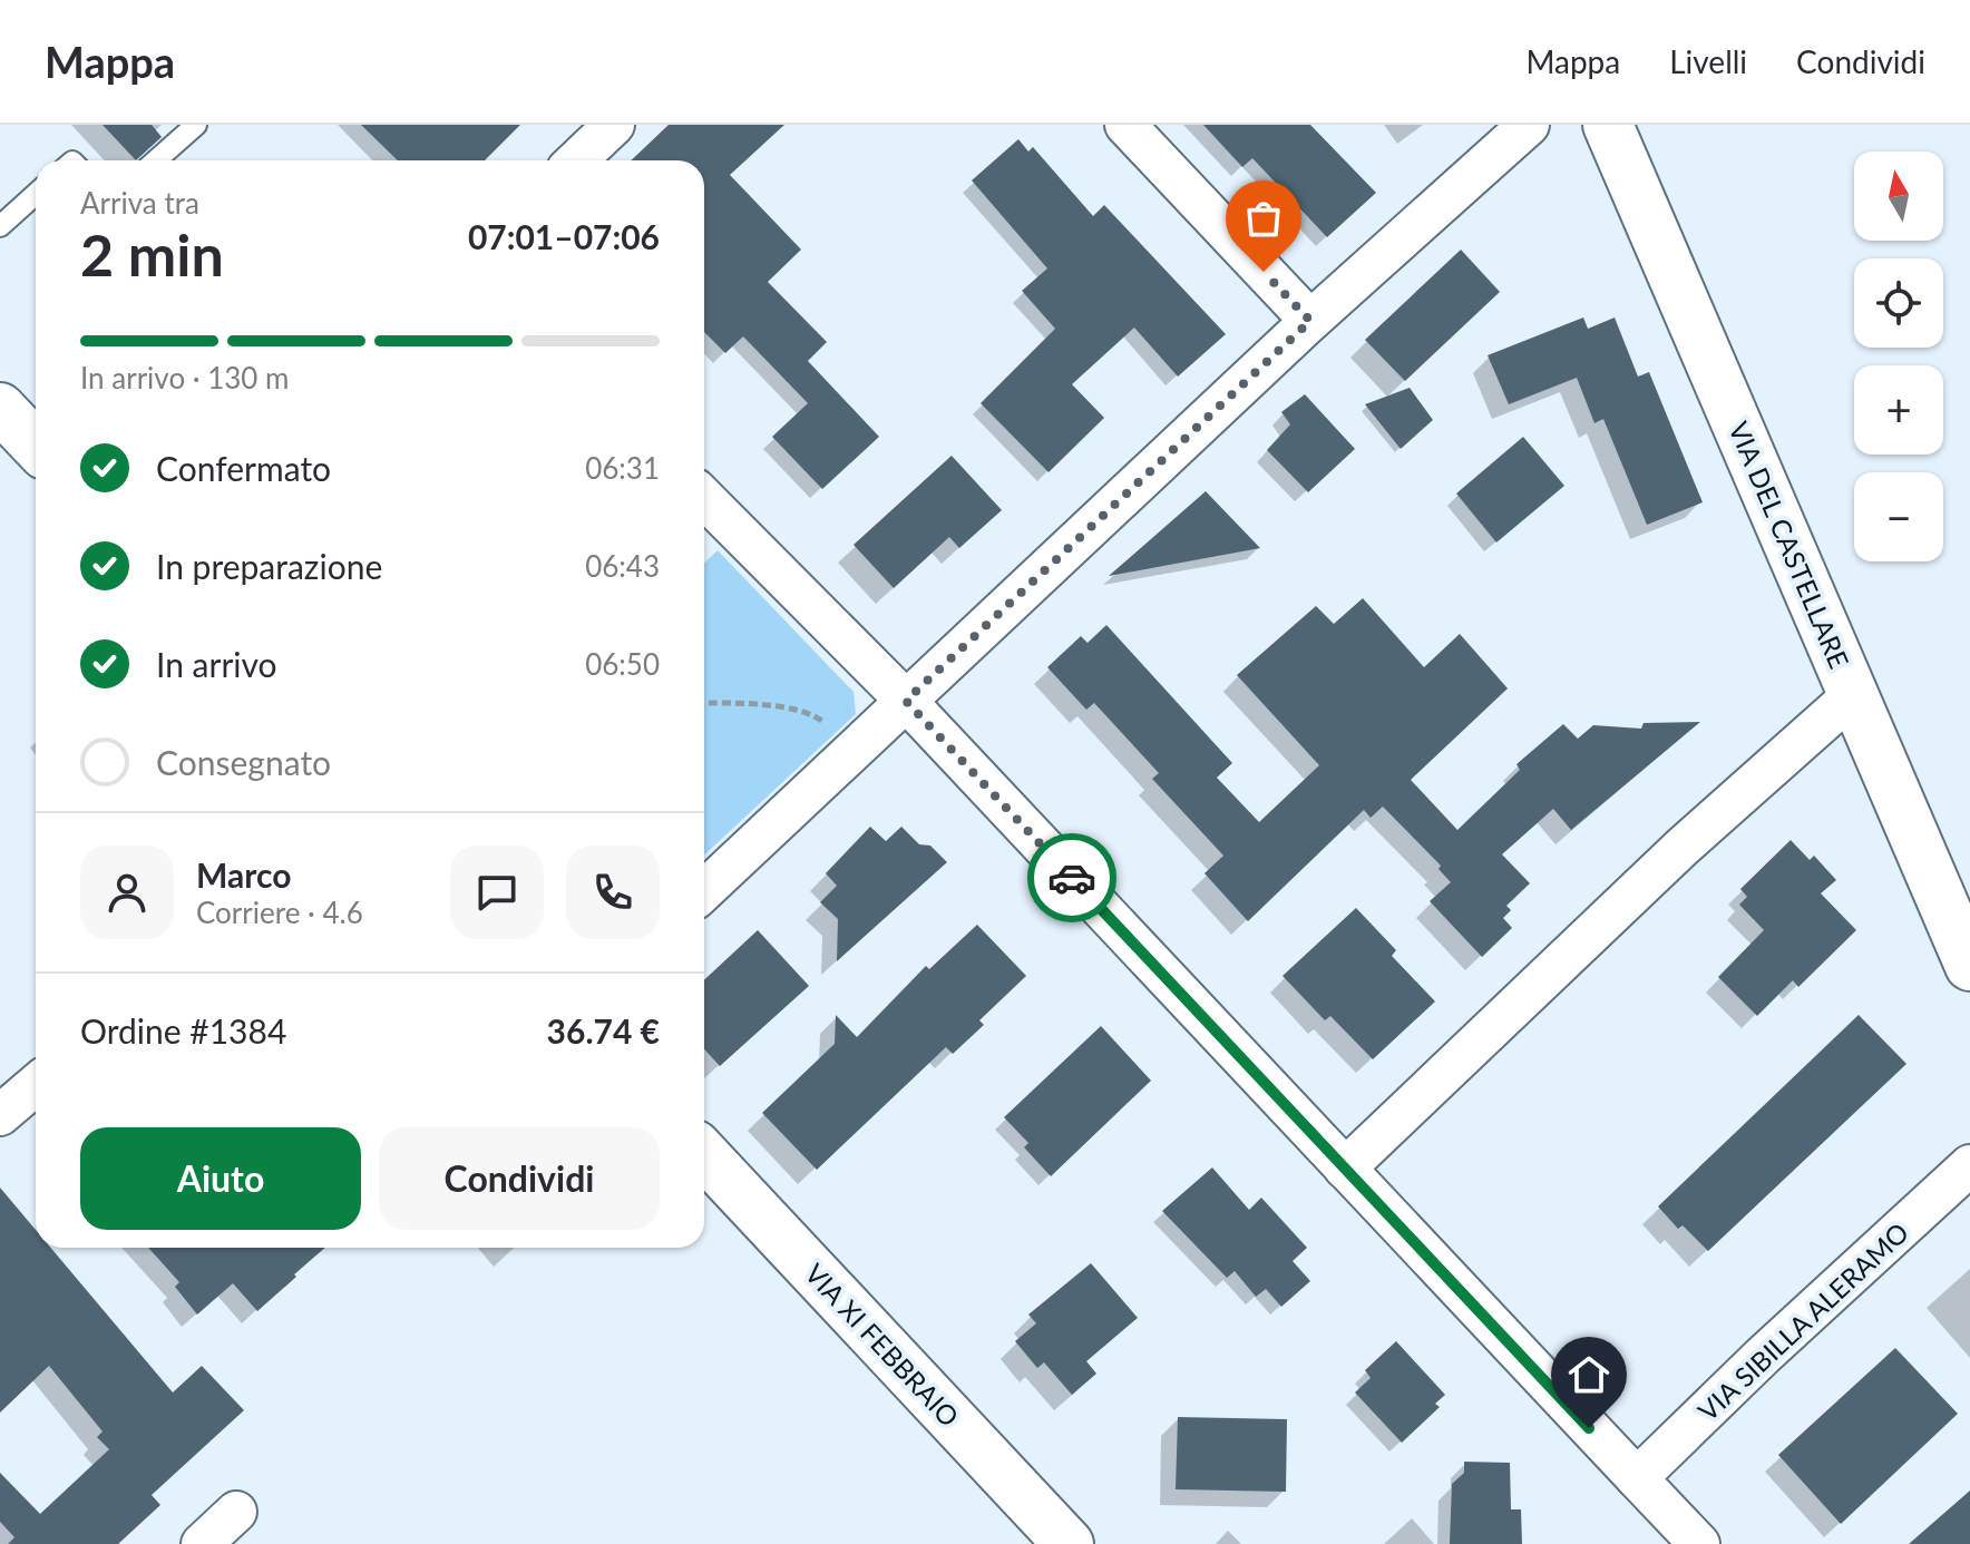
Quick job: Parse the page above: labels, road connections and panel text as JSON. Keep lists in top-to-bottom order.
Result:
{
  "streets": {
    "street": ["VIA DEL CASTELLARE", "VIA SIBILLA ALERAMO", "VIA XI FEBBRAIO"]
  },
  "north": "top",
  "page": {
    "header": "Mappa",
    "nav": ["Mappa", "Livelli", "Condividi"],
    "map_buttons": ["+", "−"],
    "heading": ["2 min", "Arriva tra", "07:01–07:06"],
    "panel": [
      "Marco",
      "Corriere · 4.6",
      "Ordine #1384",
      "36.74 €"
    ],
    "bar": "In arrivo · 130 m",
    "list": [
      ["Confermato", "06:31"],
      ["In preparazione", "06:43"],
      ["In arrivo", "06:50"],
      "Consegnato"
    ],
    "buttons": ["Aiuto", "Condividi"]
  }
}
